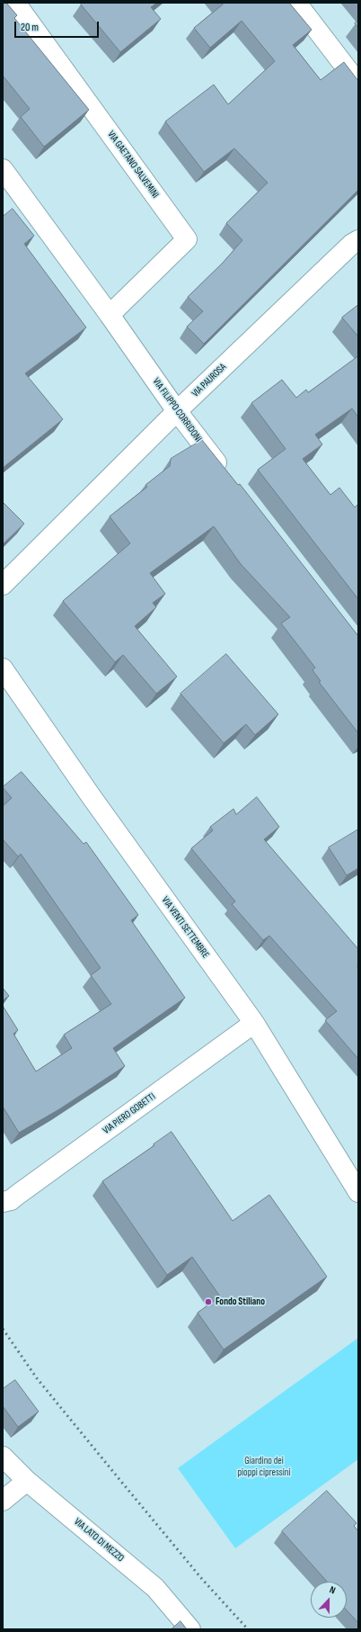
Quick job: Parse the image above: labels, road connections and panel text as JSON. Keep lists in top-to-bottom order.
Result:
{
  "streets": {
    "street": [
      "VIA GAETANO SALVEMINI",
      "VIA PAUROSA",
      "VIA FILIPPO CORRIDONI",
      "VIA VENTI SETTEMBRE",
      "VIA PIERO GOBETTI",
      "VIA LATO DI MEZZO"
    ]
  },
  "crossings": [
    ["VIA GAETANO SALVEMINI", "VIA FILIPPO CORRIDONI"],
    ["VIA PAUROSA", "VIA FILIPPO CORRIDONI"],
    ["VIA VENTI SETTEMBRE", "VIA PIERO GOBETTI"]
  ],
  "parks": ["Giardino dei pioppi cipressini"],
  "places": ["Fondo Stiliano"],
  "scale_bar": "20 m",
  "north": "top"
}
